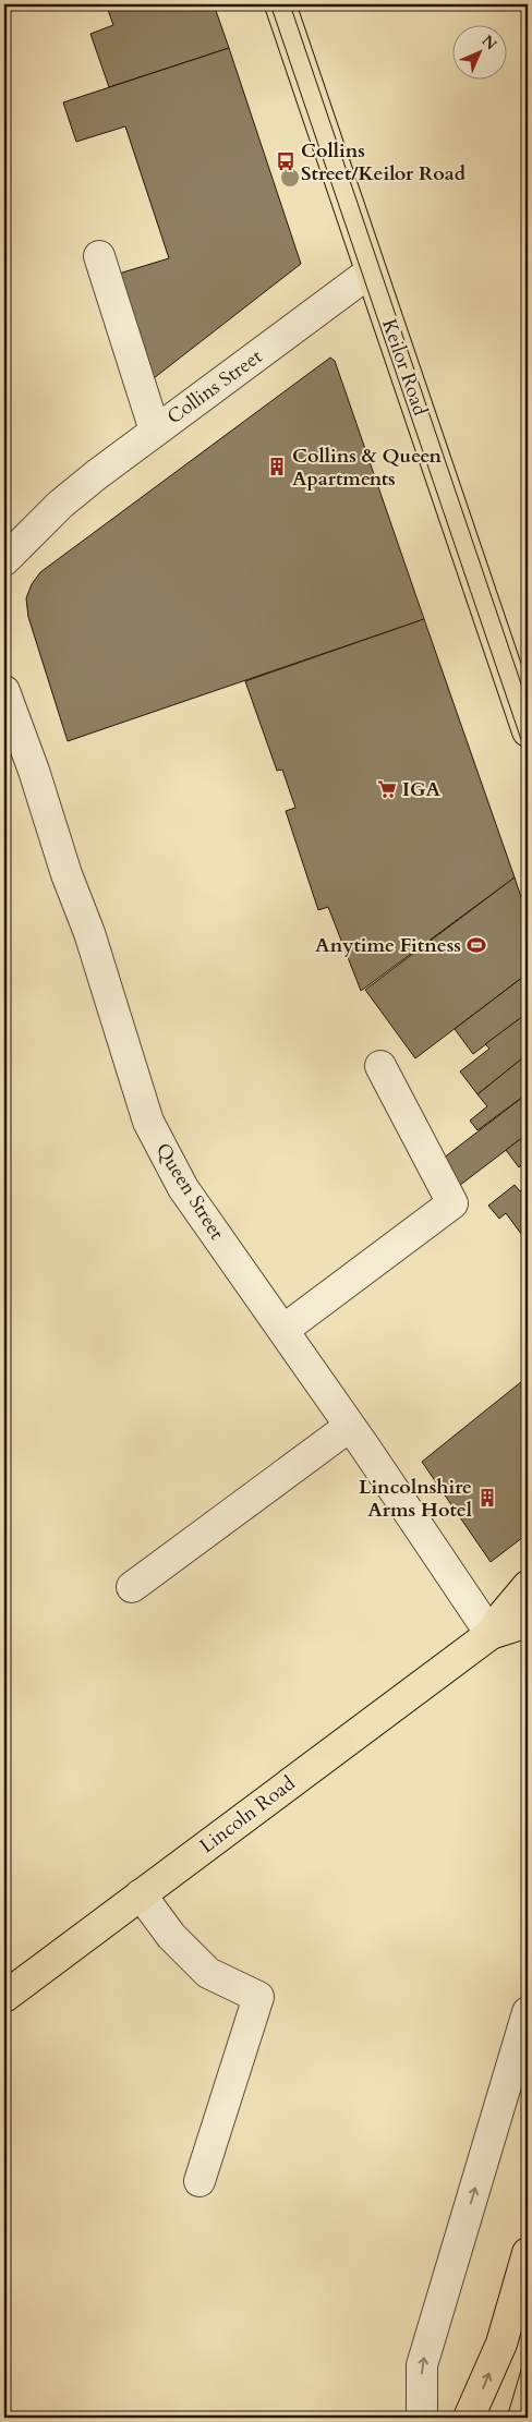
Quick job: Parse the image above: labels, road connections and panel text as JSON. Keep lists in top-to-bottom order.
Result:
{
  "streets": {
    "main road": ["Keilor Road", "Lincoln Road"],
    "street": ["Collins Street", "Queen Street"]
  },
  "crossings": [
    ["Keilor Road", "Collins Street"],
    ["Queen Street", "Lincoln Road"]
  ],
  "places": {
    "bus stop": ["Collins Street/Keilor Road"],
    "building": ["Collins & Queen Apartments", "Lincolnshire Arms Hotel"],
    "supermarket": ["IGA"],
    "sports": ["Anytime Fitness"]
  },
  "north": "top right"
}
